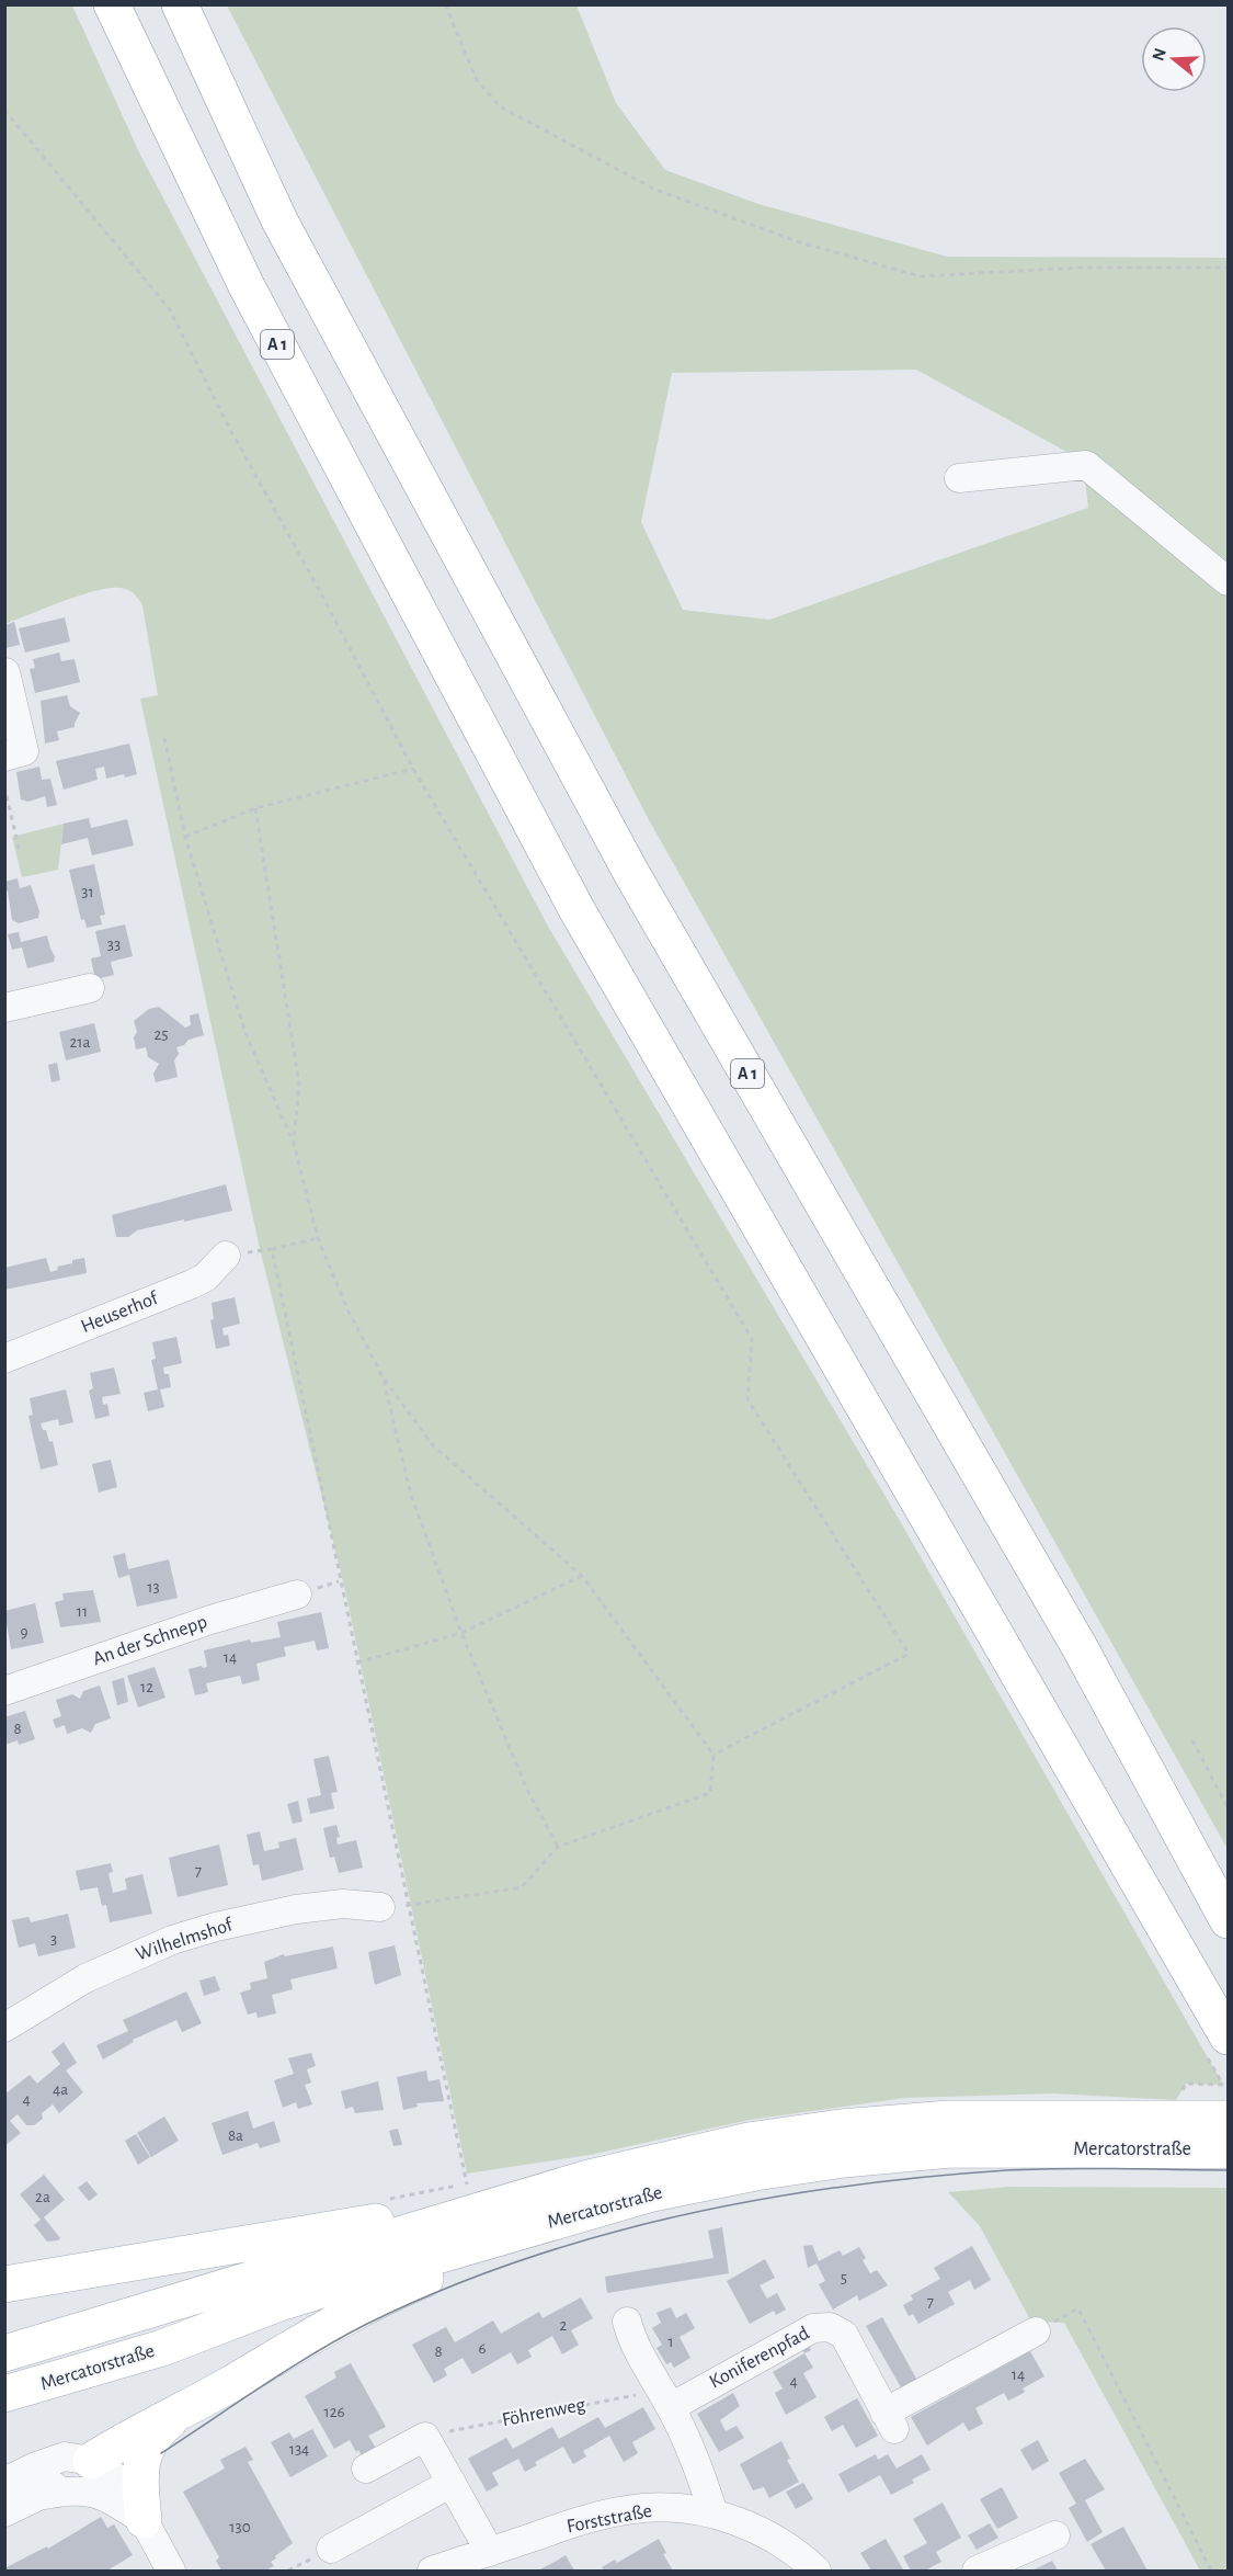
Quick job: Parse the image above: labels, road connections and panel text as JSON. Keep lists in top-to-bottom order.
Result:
{
  "streets": {
    "main road": ["A 1", "Mercatorstraße"],
    "street": [
      "Heuserhof",
      "An der Schnepp",
      "Wilhelmshof",
      "Koniferenpfad",
      "Forststraße"
    ],
    "path": ["Föhrenweg"]
  },
  "crossings": [
    ["Koniferenpfad", "Föhrenweg"]
  ],
  "house_numbers": [
    "31",
    "33",
    "25",
    "21a",
    "13",
    "11",
    "9",
    "14",
    "12",
    "8",
    "7",
    "3",
    "4a",
    "4",
    "8a",
    "2a",
    "5",
    "7",
    "2",
    "1",
    "6",
    "8",
    "14",
    "4",
    "126",
    "134",
    "130"
  ],
  "north": "left"
}
